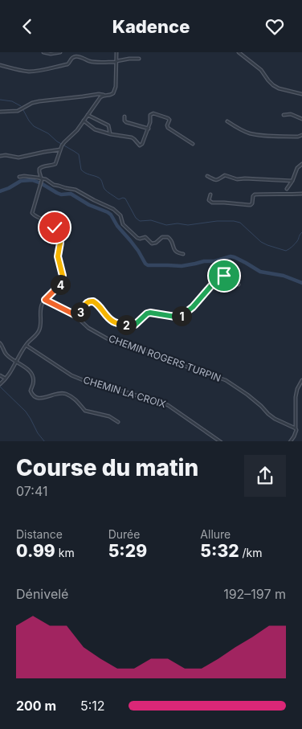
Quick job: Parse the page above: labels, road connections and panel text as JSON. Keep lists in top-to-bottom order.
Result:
{
  "streets": {
    "street": ["CHEMIN ROGERS TURPIN", "CHEMIN LA CROIX"]
  },
  "page": {
    "header": "Kadence",
    "pins": [
      "4",
      "3",
      "1",
      "2"
    ],
    "heading": ["Course du matin", "07:41"],
    "stats": [
      ["Distance", "0.99 km"],
      ["Durée", "5:29"],
      ["Allure", "5:32 /km"]
    ],
    "chart": ["Dénivelé", "192–197 m"],
    "list": [
      {
        "name": "200 m",
        "note": "5:12"
      }
    ]
  }
}
